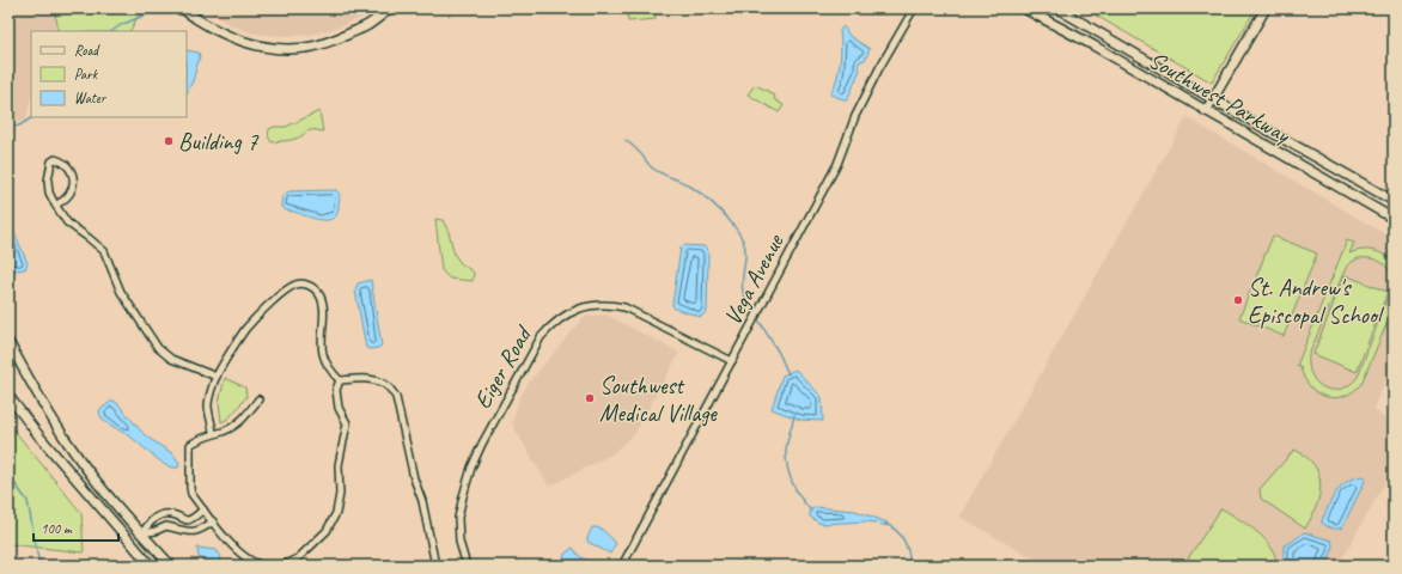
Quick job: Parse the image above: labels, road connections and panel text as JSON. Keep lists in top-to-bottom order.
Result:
{
  "streets": {
    "main road": ["Southwest Parkway"],
    "street": ["Vega Avenue", "Eiger Road"]
  },
  "crossings": [
    ["Vega Avenue", "Eiger Road"]
  ],
  "places": ["Building 7", "St. Andrew's Episcopal School", "Southwest Medical Village"],
  "legend": ["Road", "Park", "Water"],
  "scale_bar": "100 m"
}
